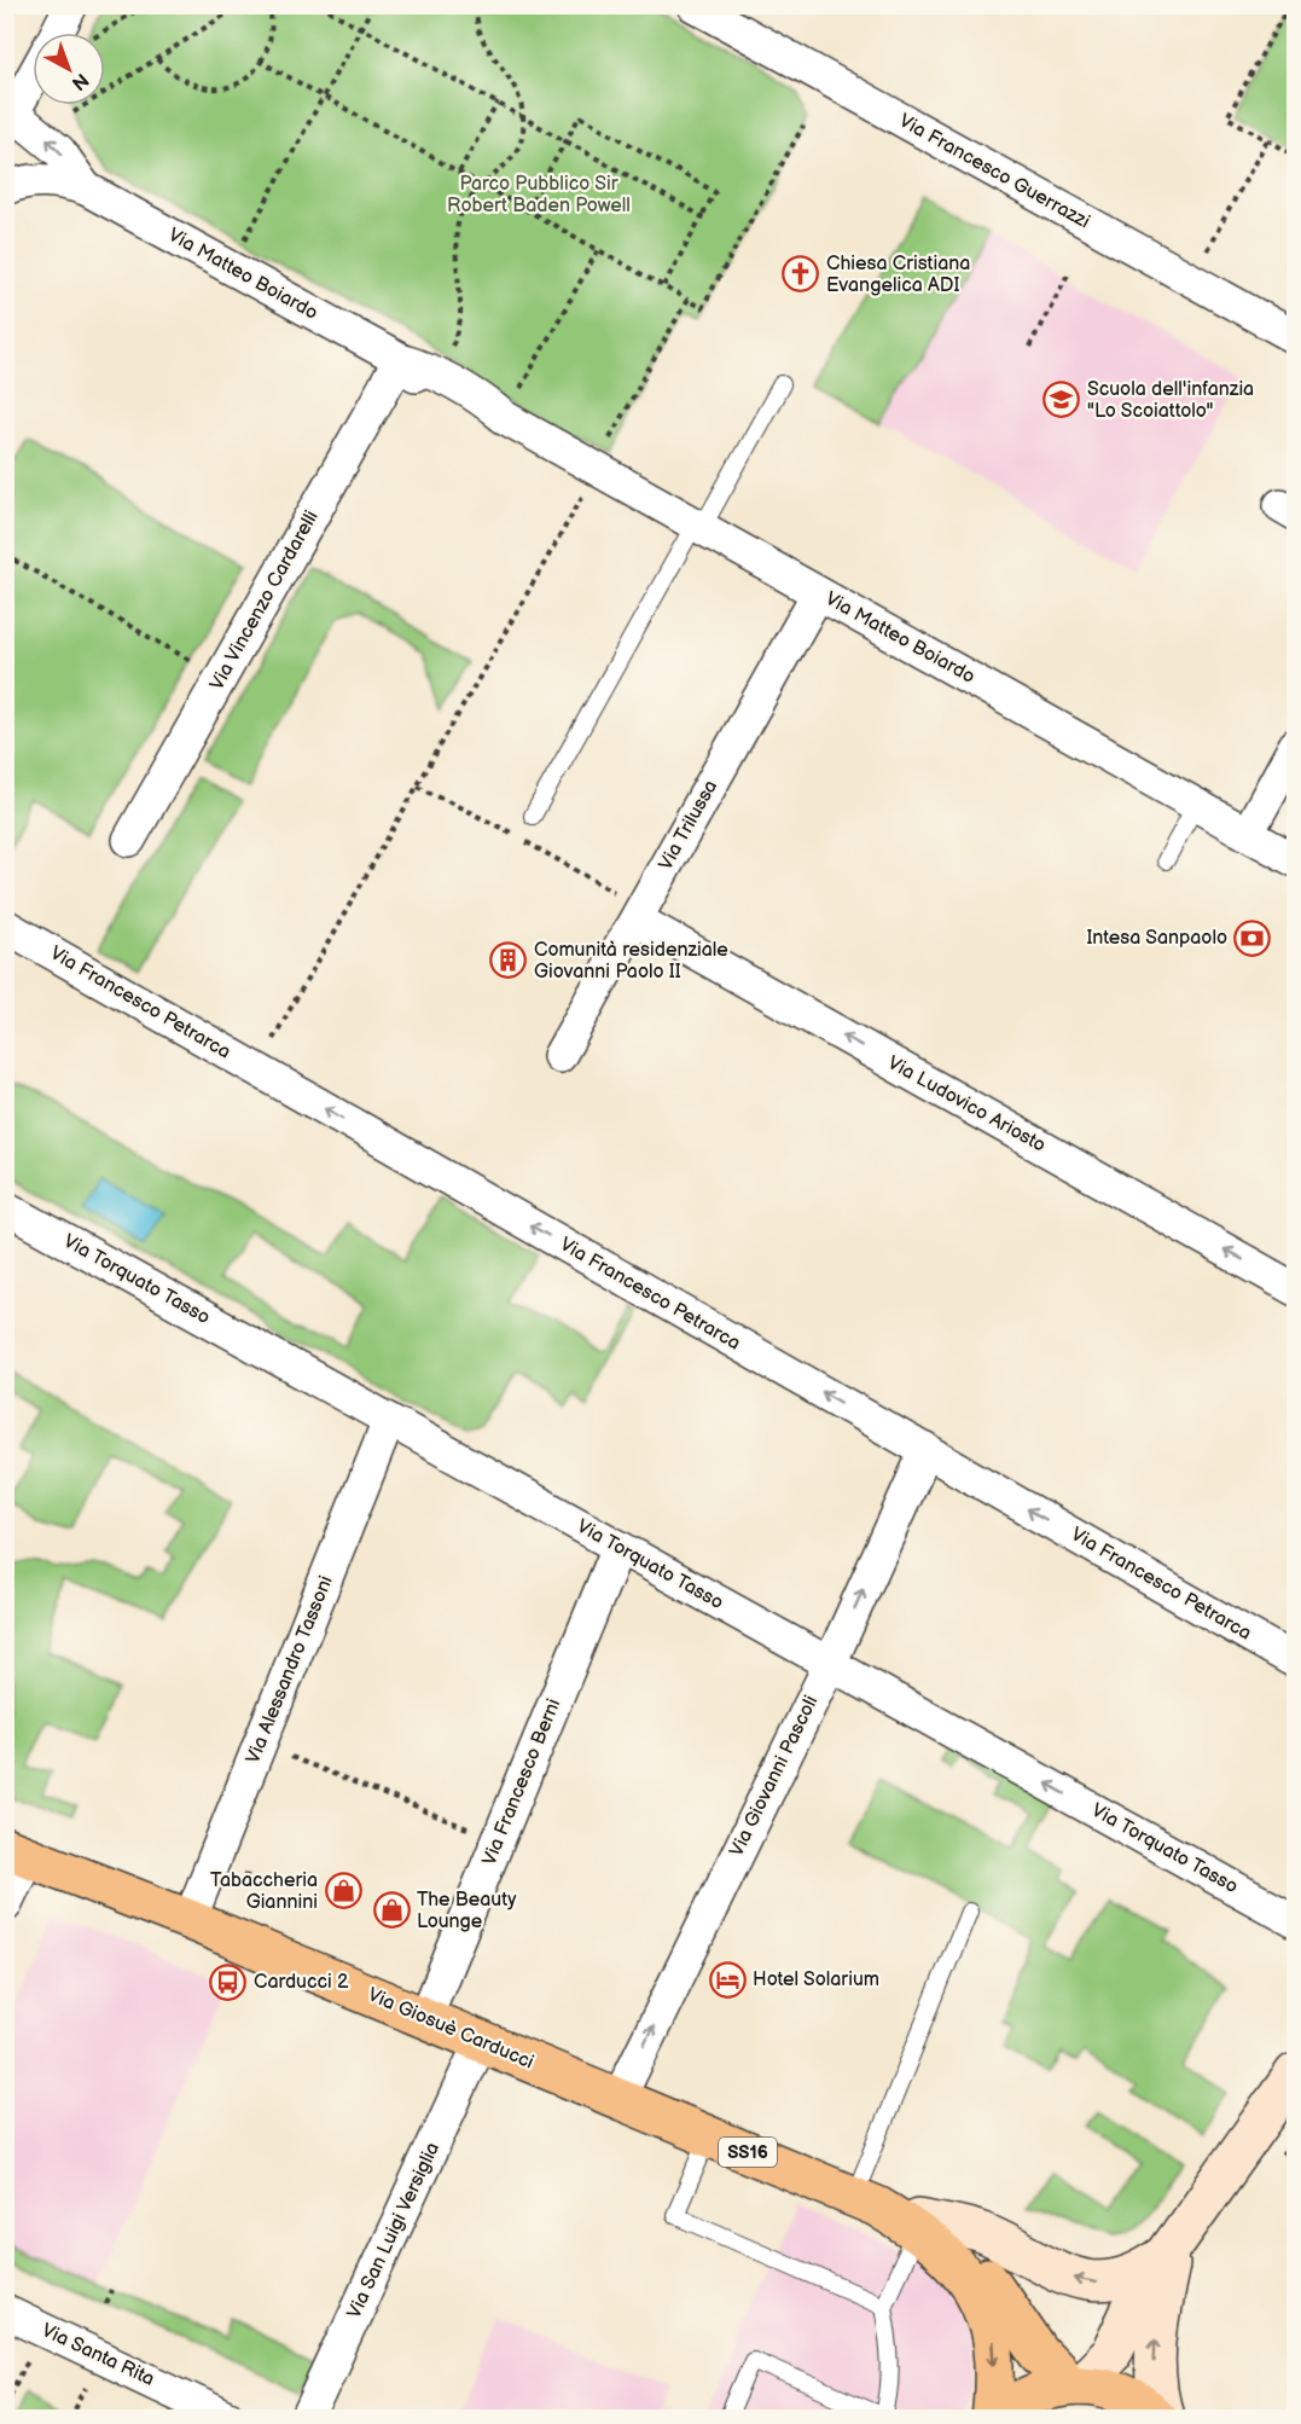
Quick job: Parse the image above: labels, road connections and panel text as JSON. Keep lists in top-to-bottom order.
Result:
{
  "streets": {
    "main road": ["Via Giosuè Carducci", "SS16"],
    "street": [
      "Via Francesco Guerrazzi",
      "Via Matteo Boiardo",
      "Via Vincenzo Cardarelli",
      "Via Trilussa",
      "Via Francesco Petrarca",
      "Via Ludovico Ariosto",
      "Via Torquato Tasso",
      "Via Alessandro Tassoni",
      "Via Giovanni Pascoli",
      "Via Francesco Berni",
      "Via San Luigi Versiglia",
      "Via Santa Rita"
    ]
  },
  "crossings": [
    ["Via Matteo Boiardo", "Via Vincenzo Cardarelli"],
    ["Via Matteo Boiardo", "Via Trilussa"],
    ["Via Trilussa", "Via Ludovico Ariosto"],
    ["Via Francesco Petrarca", "Via Giovanni Pascoli"],
    ["Via Torquato Tasso", "Via Alessandro Tassoni"],
    ["Via Torquato Tasso", "Via Giovanni Pascoli"],
    ["Via Torquato Tasso", "Via Francesco Berni"],
    ["Via Alessandro Tassoni", "Via Giosuè Carducci"],
    ["Via Giovanni Pascoli", "Via Giosuè Carducci"],
    ["Via Francesco Berni", "Via Giosuè Carducci"],
    ["Via Giosuè Carducci", "SS16"],
    ["Via Giosuè Carducci", "Via San Luigi Versiglia"]
  ],
  "one_way": [
    "Via Francesco Petrarca",
    "Via Ludovico Ariosto",
    "Via Torquato Tasso",
    "Via Giovanni Pascoli"
  ],
  "parks": ["Parco Pubblico Sir Robert Baden Powell"],
  "places": {
    "church": ["Chiesa Cristiana Evangelica ADI"],
    "school or university": ["Scuola dell'infanzia \"Lo Scoiattolo\""],
    "bank": ["Intesa Sanpaolo"],
    "building": ["Comunità residenziale Giovanni Paolo II"],
    "shop": ["Tabaccheria Giannini", "The Beauty Lounge"],
    "hotel": ["Hotel Solarium"],
    "bus stop": ["Carducci 2"]
  },
  "north": "bottom right"
}
